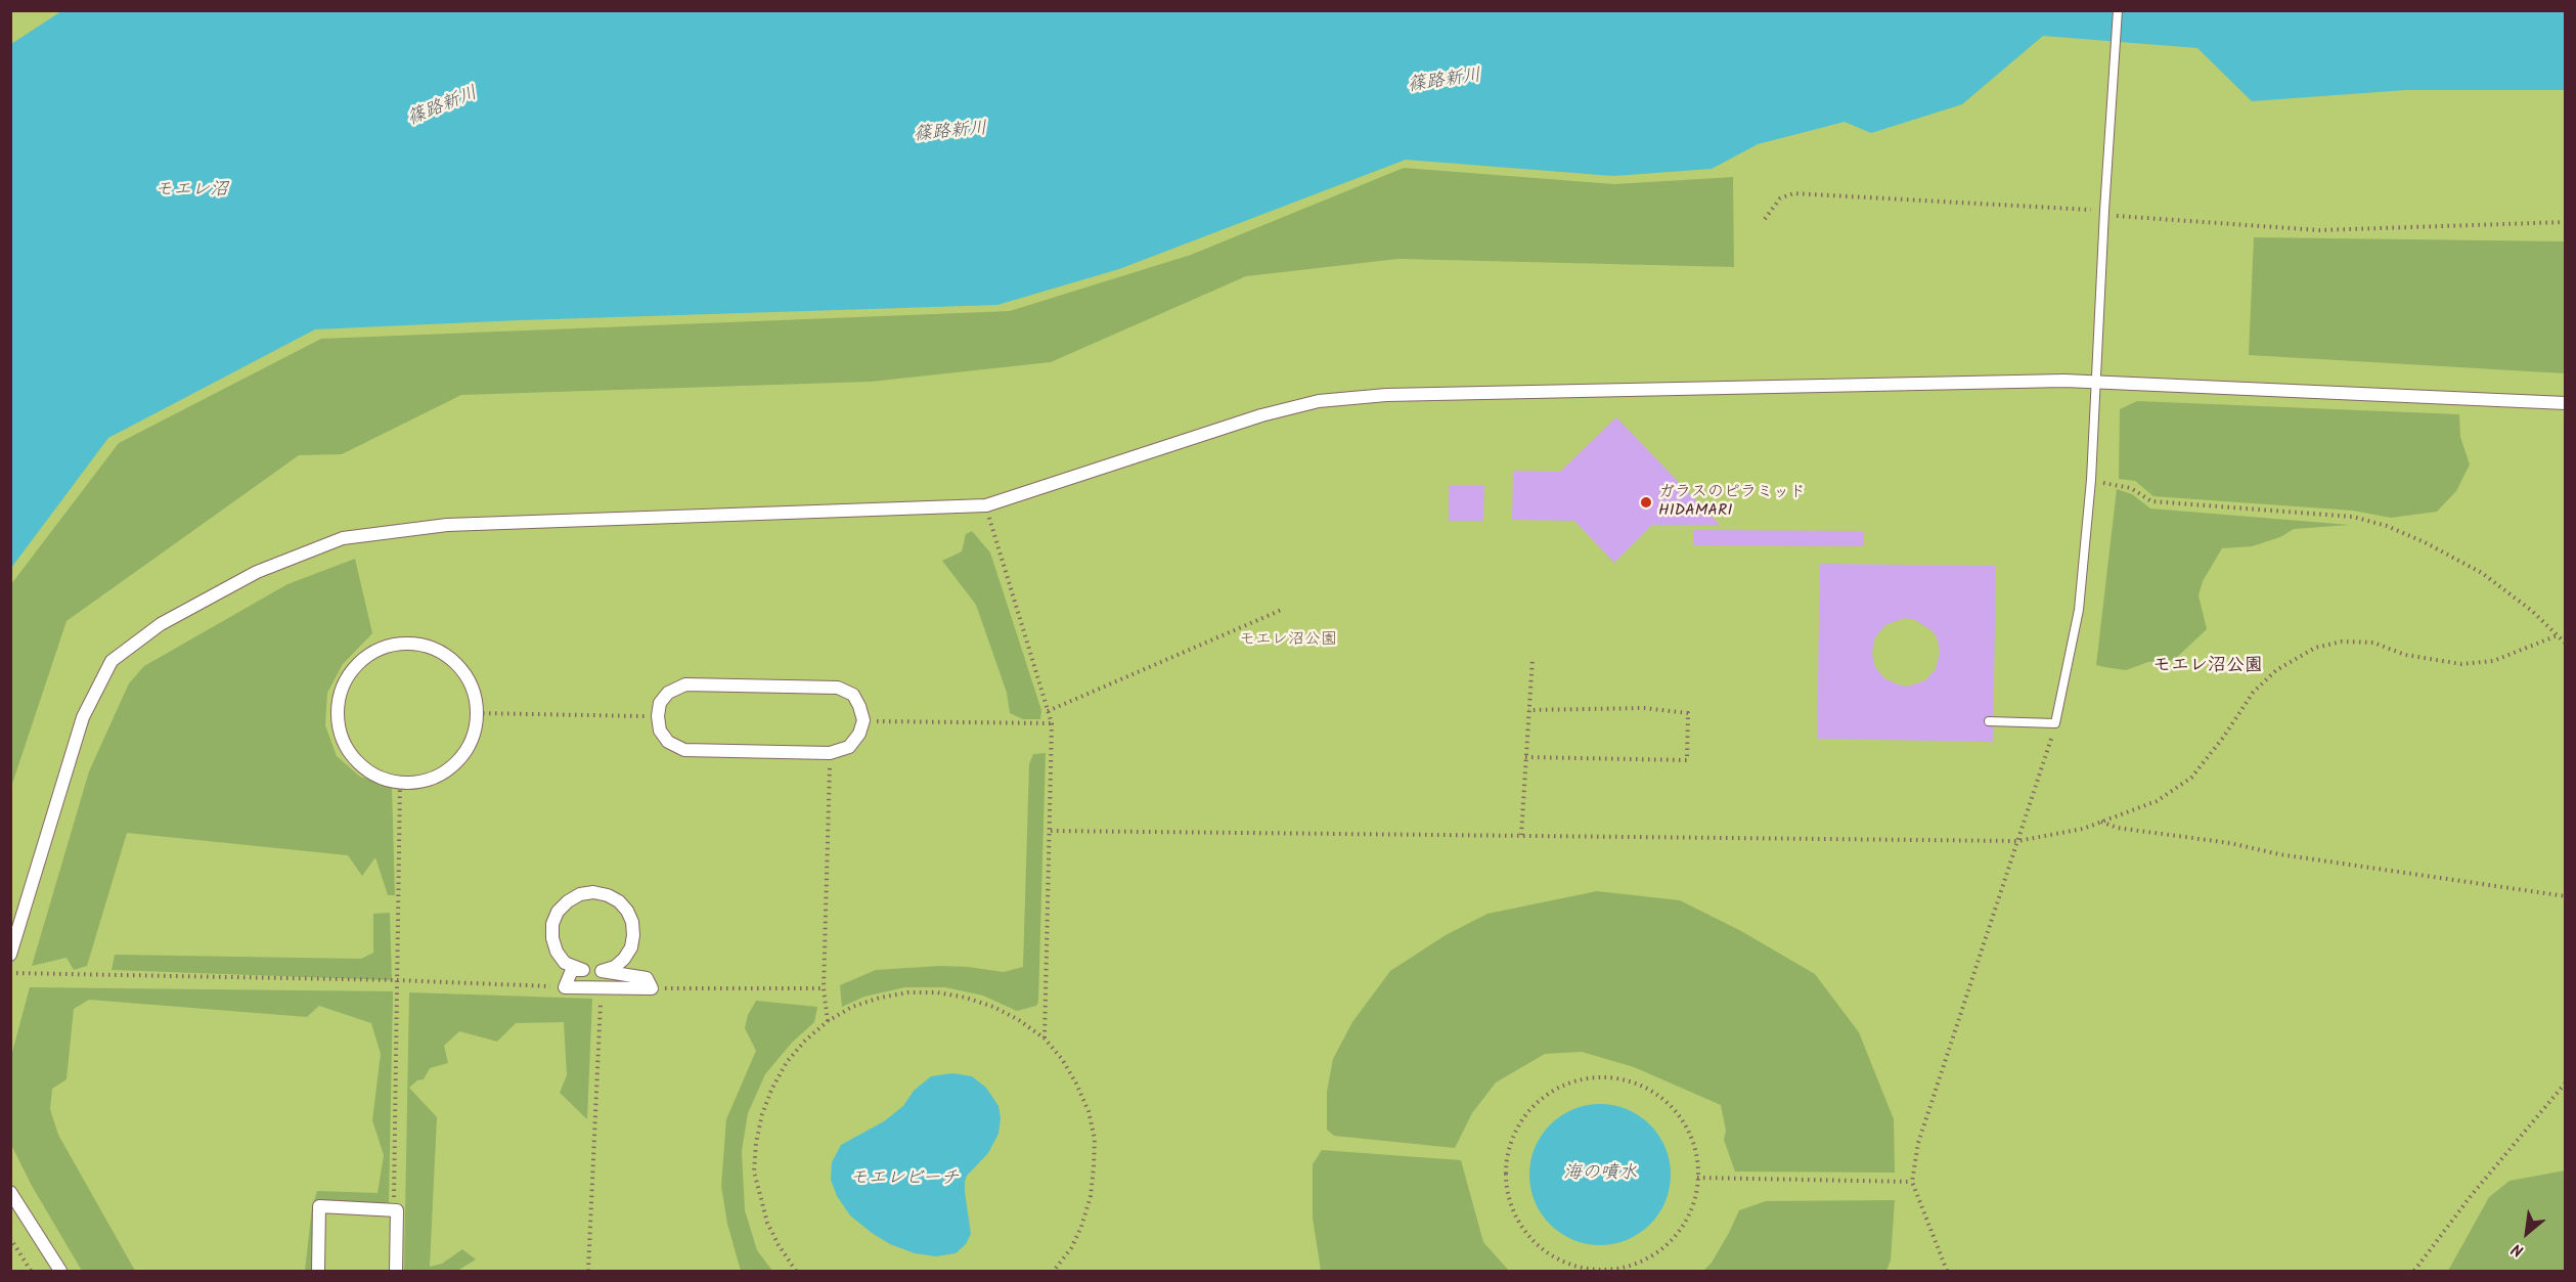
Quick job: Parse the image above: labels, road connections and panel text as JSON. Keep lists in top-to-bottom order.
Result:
{
  "districts": ["モエレ沼公園"],
  "water": [
    "篠路新川",
    "モエレ沼",
    "海の噴水",
    "モエレビーチ"
  ],
  "parks": ["モエレ沼公園"],
  "places": ["ガラスのピラミッド HIDAMARI"],
  "north": "bottom left"
}
